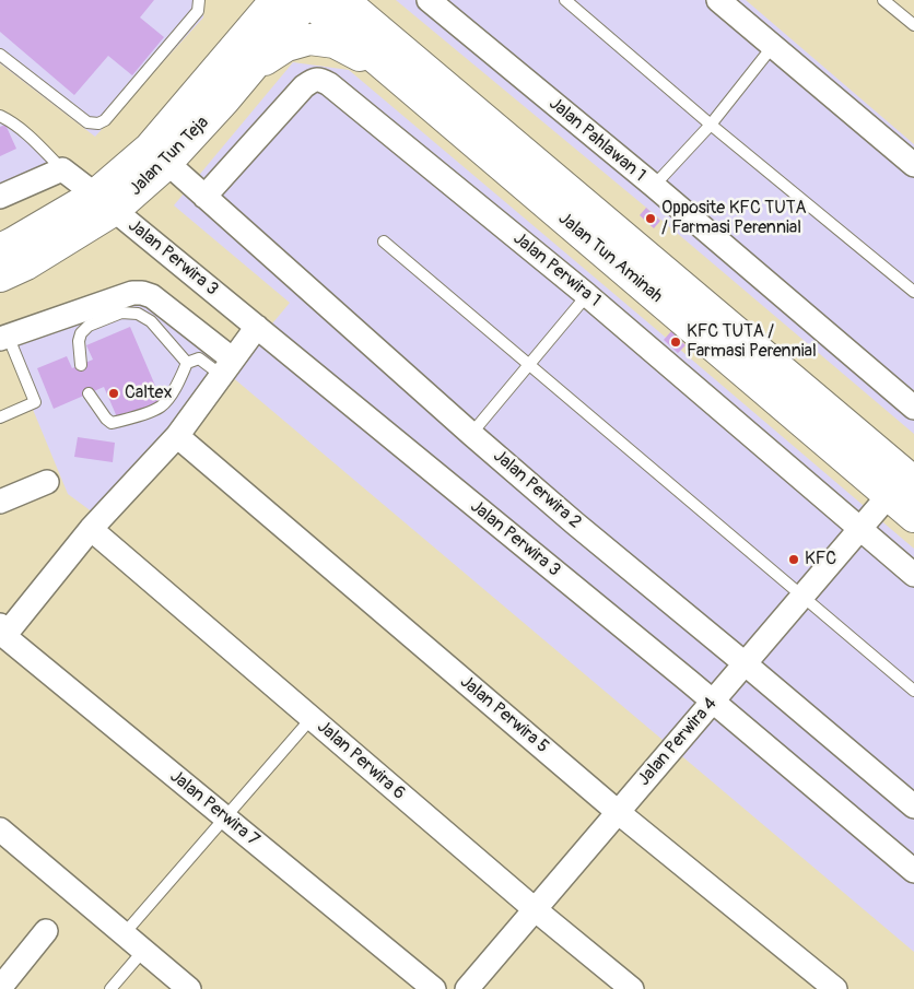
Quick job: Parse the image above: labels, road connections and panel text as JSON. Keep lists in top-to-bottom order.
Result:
{
  "streets": {
    "main road": ["Jalan Tun Teja", "Jalan Tun Aminah"],
    "street": [
      "Jalan Pahlawan 1",
      "Jalan Perwira 3",
      "Jalan Perwira 1",
      "Jalan Perwira 2",
      "Jalan Perwira 5",
      "Jalan Perwira 4",
      "Jalan Perwira 6",
      "Jalan Perwira 7"
    ]
  },
  "crossings": [
    ["Jalan Tun Teja", "Jalan Perwira 3"],
    ["Jalan Tun Teja", "Jalan Tun Aminah"],
    ["Jalan Tun Teja", "Jalan Perwira 2"],
    ["Jalan Perwira 3", "Jalan Perwira 4"],
    ["Jalan Tun Aminah", "Jalan Perwira 4"],
    ["Jalan Perwira 1", "Jalan Perwira 2"],
    ["Jalan Perwira 1", "Jalan Perwira 4"],
    ["Jalan Perwira 2", "Jalan Perwira 4"],
    ["Jalan Perwira 5", "Jalan Perwira 4"],
    ["Jalan Perwira 4", "Jalan Perwira 6"]
  ],
  "places": [
    "Opposite KFC TUTA / Farmasi Perennial",
    "KFC TUTA / Farmasi Perennial",
    "Caltex",
    "KFC"
  ]
}
